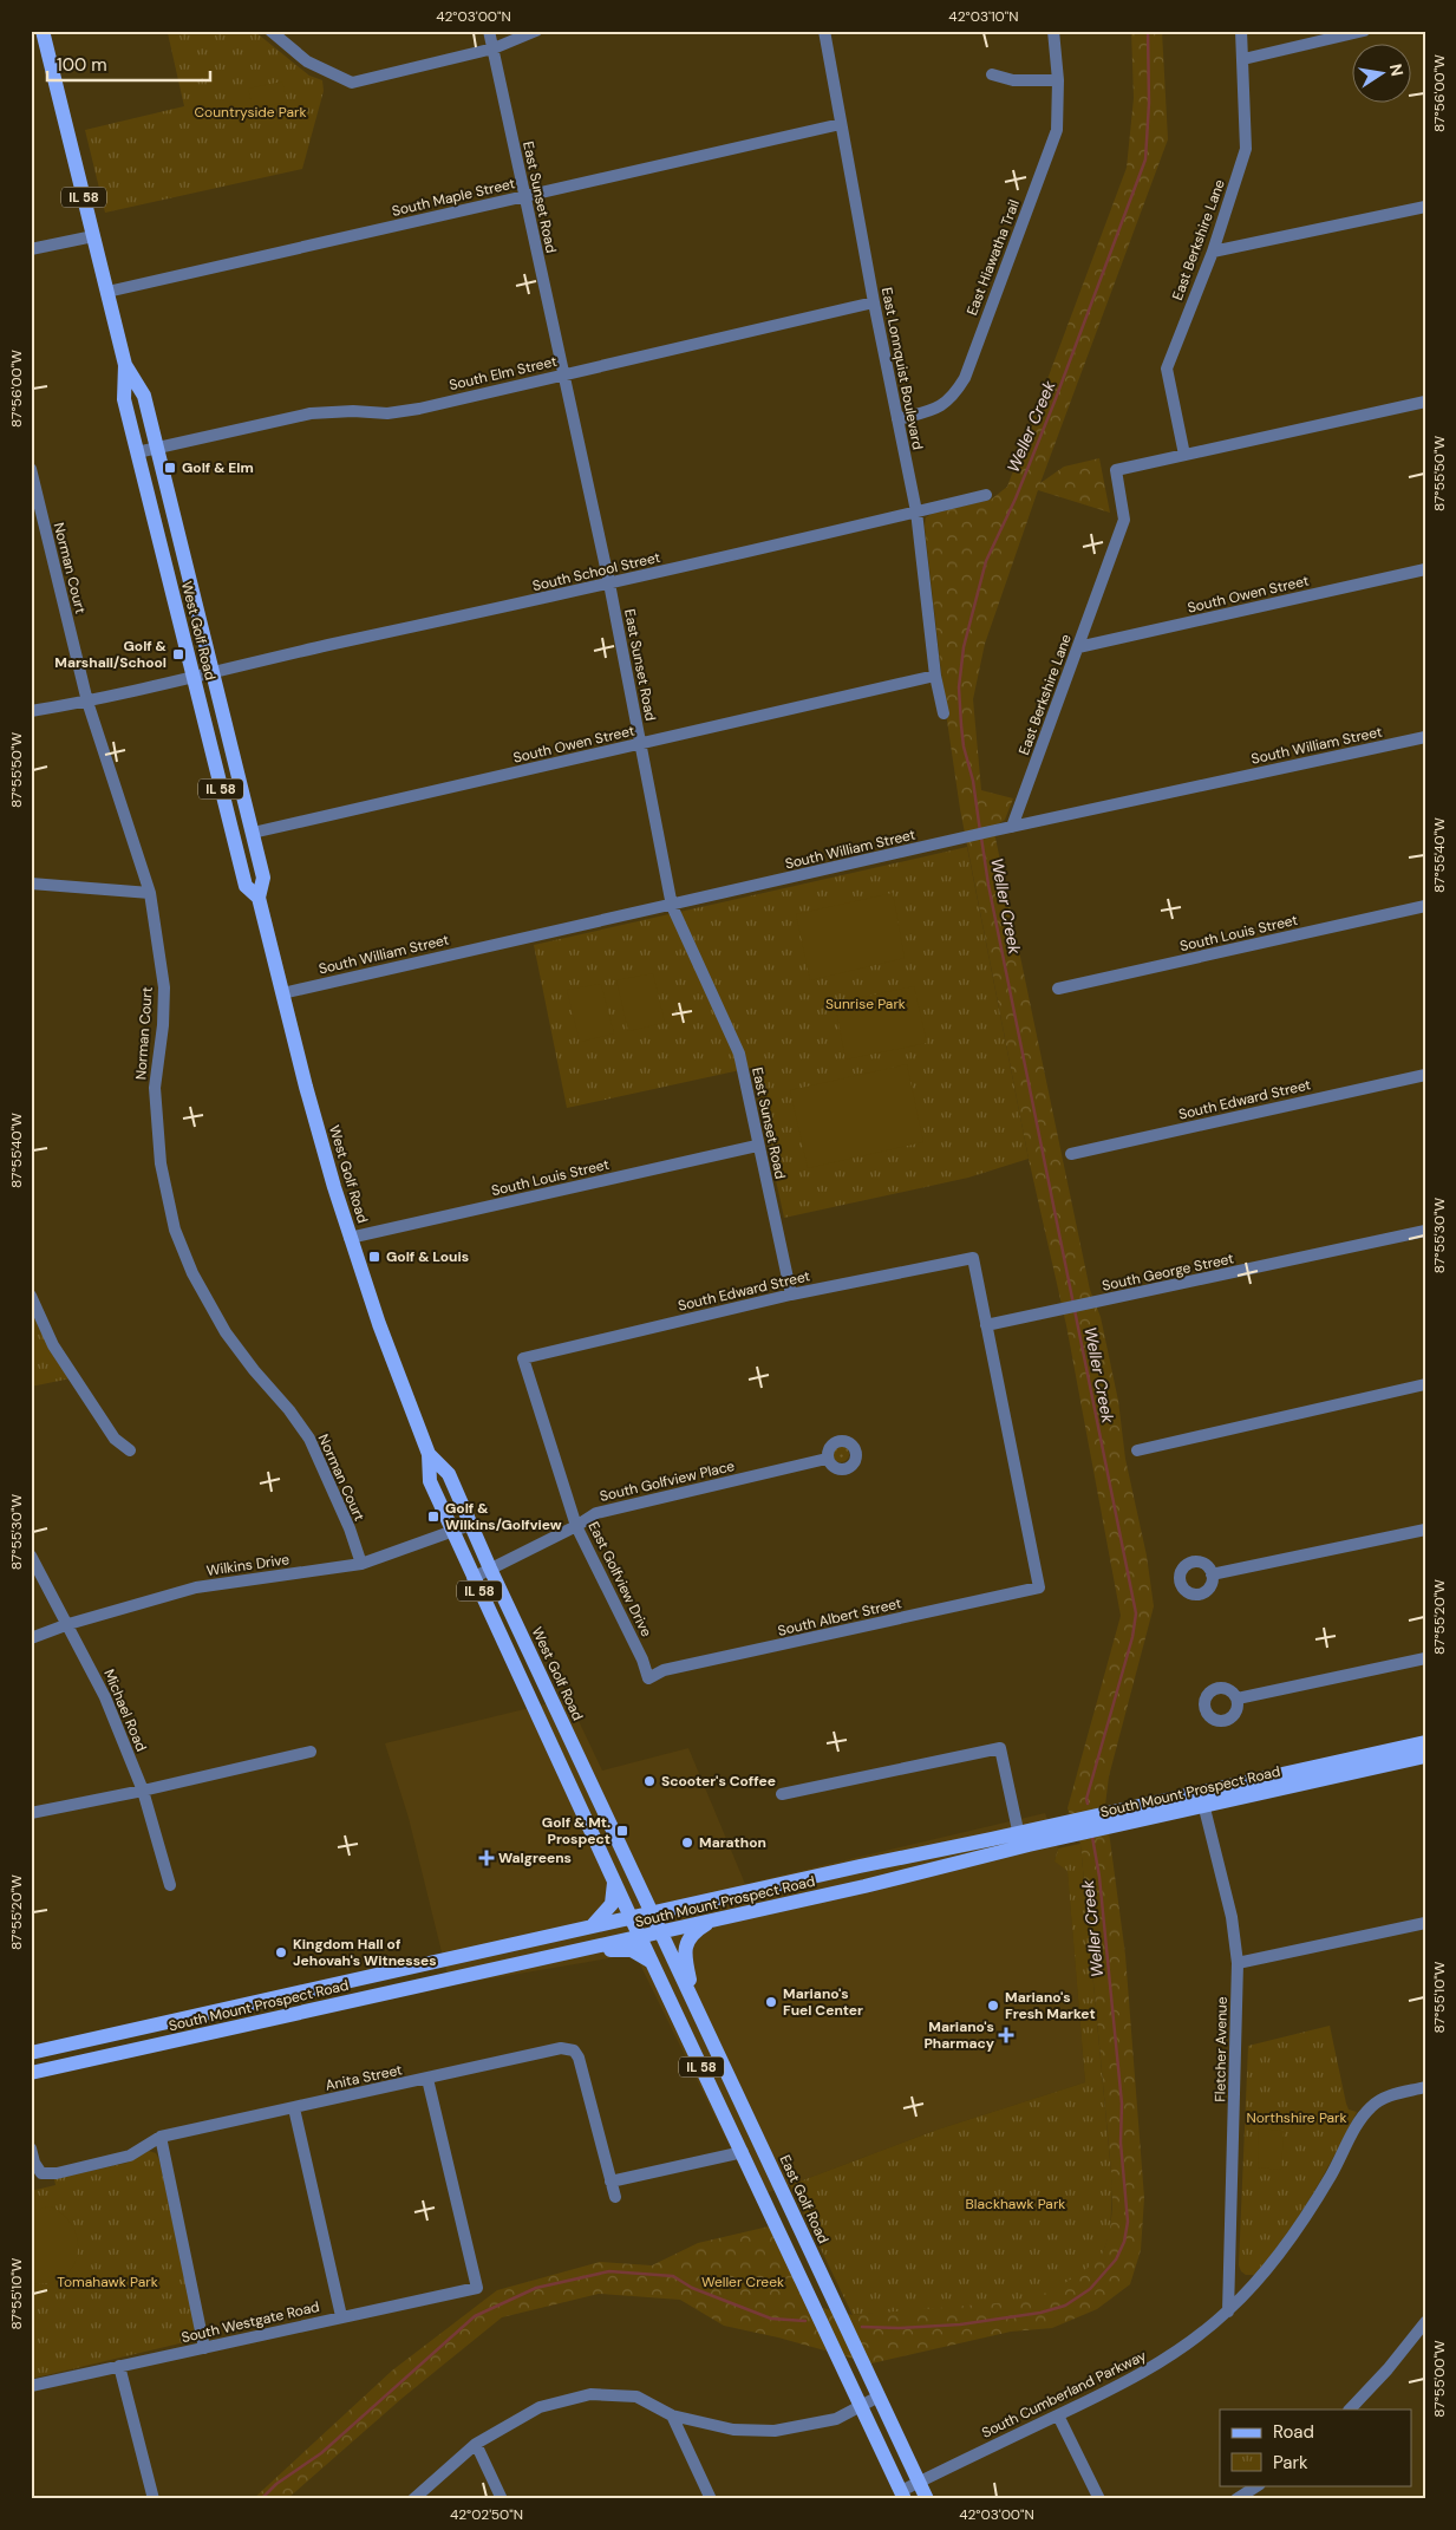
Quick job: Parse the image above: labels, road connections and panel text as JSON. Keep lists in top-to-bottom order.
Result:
{
  "streets": {
    "main road": [
      "IL 58",
      "West Golf Road",
      "South Mount Prospect Road",
      "East Golf Road"
    ],
    "street": [
      "South Maple Street",
      "East Sunset Road",
      "East Berkshire Lane",
      "East Hiawatha Trail",
      "East Lonnquist Boulevard",
      "South Elm Street",
      "Norman Court",
      "South School Street",
      "South Owen Street",
      "South William Street",
      "South Louis Street",
      "South Edward Street",
      "South George Street",
      "South Golfview Place",
      "Wilkins Drive",
      "East Golfview Drive",
      "South Albert Street",
      "Michael Road",
      "Fletcher Avenue",
      "Anita Street",
      "South Westgate Road",
      "South Cumberland Parkway"
    ]
  },
  "crossings": [
    ["IL 58", "West Golf Road"],
    ["IL 58", "South Mount Prospect Road"],
    ["IL 58", "South Cumberland Parkway"],
    ["South Maple Street", "East Sunset Road"],
    ["South Maple Street", "East Lonnquist Boulevard"],
    ["South Maple Street", "West Golf Road"],
    ["East Sunset Road", "South Elm Street"],
    ["East Sunset Road", "South School Street"],
    ["East Sunset Road", "South Owen Street"],
    ["East Sunset Road", "South William Street"],
    ["East Sunset Road", "South Louis Street"],
    ["East Sunset Road", "South Edward Street"],
    ["East Berkshire Lane", "South Owen Street"],
    ["East Berkshire Lane", "South William Street"],
    ["East Hiawatha Trail", "East Lonnquist Boulevard"],
    ["East Lonnquist Boulevard", "South Elm Street"],
    ["East Lonnquist Boulevard", "South School Street"],
    ["East Lonnquist Boulevard", "South Owen Street"],
    ["South Elm Street", "West Golf Road"],
    ["Norman Court", "South School Street"],
    ["Norman Court", "Wilkins Drive"],
    ["South School Street", "West Golf Road"],
    ["South Owen Street", "West Golf Road"],
    ["West Golf Road", "South William Street"],
    ["West Golf Road", "South Louis Street"],
    ["West Golf Road", "South Golfview Place"],
    ["West Golf Road", "Wilkins Drive"],
    ["West Golf Road", "South Mount Prospect Road"],
    ["West Golf Road", "East Golf Road"],
    ["South Edward Street", "South George Street"],
    ["South Edward Street", "East Golfview Drive"],
    ["South Edward Street", "South Albert Street"],
    ["South George Street", "South Albert Street"],
    ["South Golfview Place", "East Golfview Drive"],
    ["Wilkins Drive", "Michael Road"],
    ["East Golfview Drive", "South Albert Street"],
    ["South Mount Prospect Road", "Fletcher Avenue"],
    ["South Mount Prospect Road", "East Golf Road"],
    ["Fletcher Avenue", "South Cumberland Parkway"],
    ["Anita Street", "South Westgate Road"],
    ["East Golf Road", "South Cumberland Parkway"]
  ],
  "water": ["Weller Creek"],
  "parks": [
    "Countryside Park",
    "Sunrise Park",
    "Northshire Park",
    "Blackhawk Park",
    "Tomahawk Park",
    "Weller Creek"
  ],
  "places": {
    "transit": [
      "Golf & Elm",
      "Golf & Marshall/School",
      "Golf & Louis",
      "Golf & Wilkins/Golfview",
      "Golf & Mt. Prospect"
    ],
    "other": [
      "Scooter's Coffee",
      "Marathon",
      "Kingdom Hall of Jehovah's Witnesses",
      "Mariano's Fuel Center",
      "Mariano's Fresh Market"
    ],
    "health": ["Walgreens", "Mariano's Pharmacy"]
  },
  "legend": ["Road", "Park"],
  "scale_bar": "100 m",
  "north": "right",
  "coordinates": [
    "42°03'00\"N",
    "42°03'10\"N",
    "87°56'00\"W",
    "87°55'50\"W",
    "87°55'40\"W",
    "87°55'30\"W",
    "87°55'20\"W",
    "87°55'10\"W",
    "87°55'00\"W",
    "42°02'50\"N"
  ]
}
